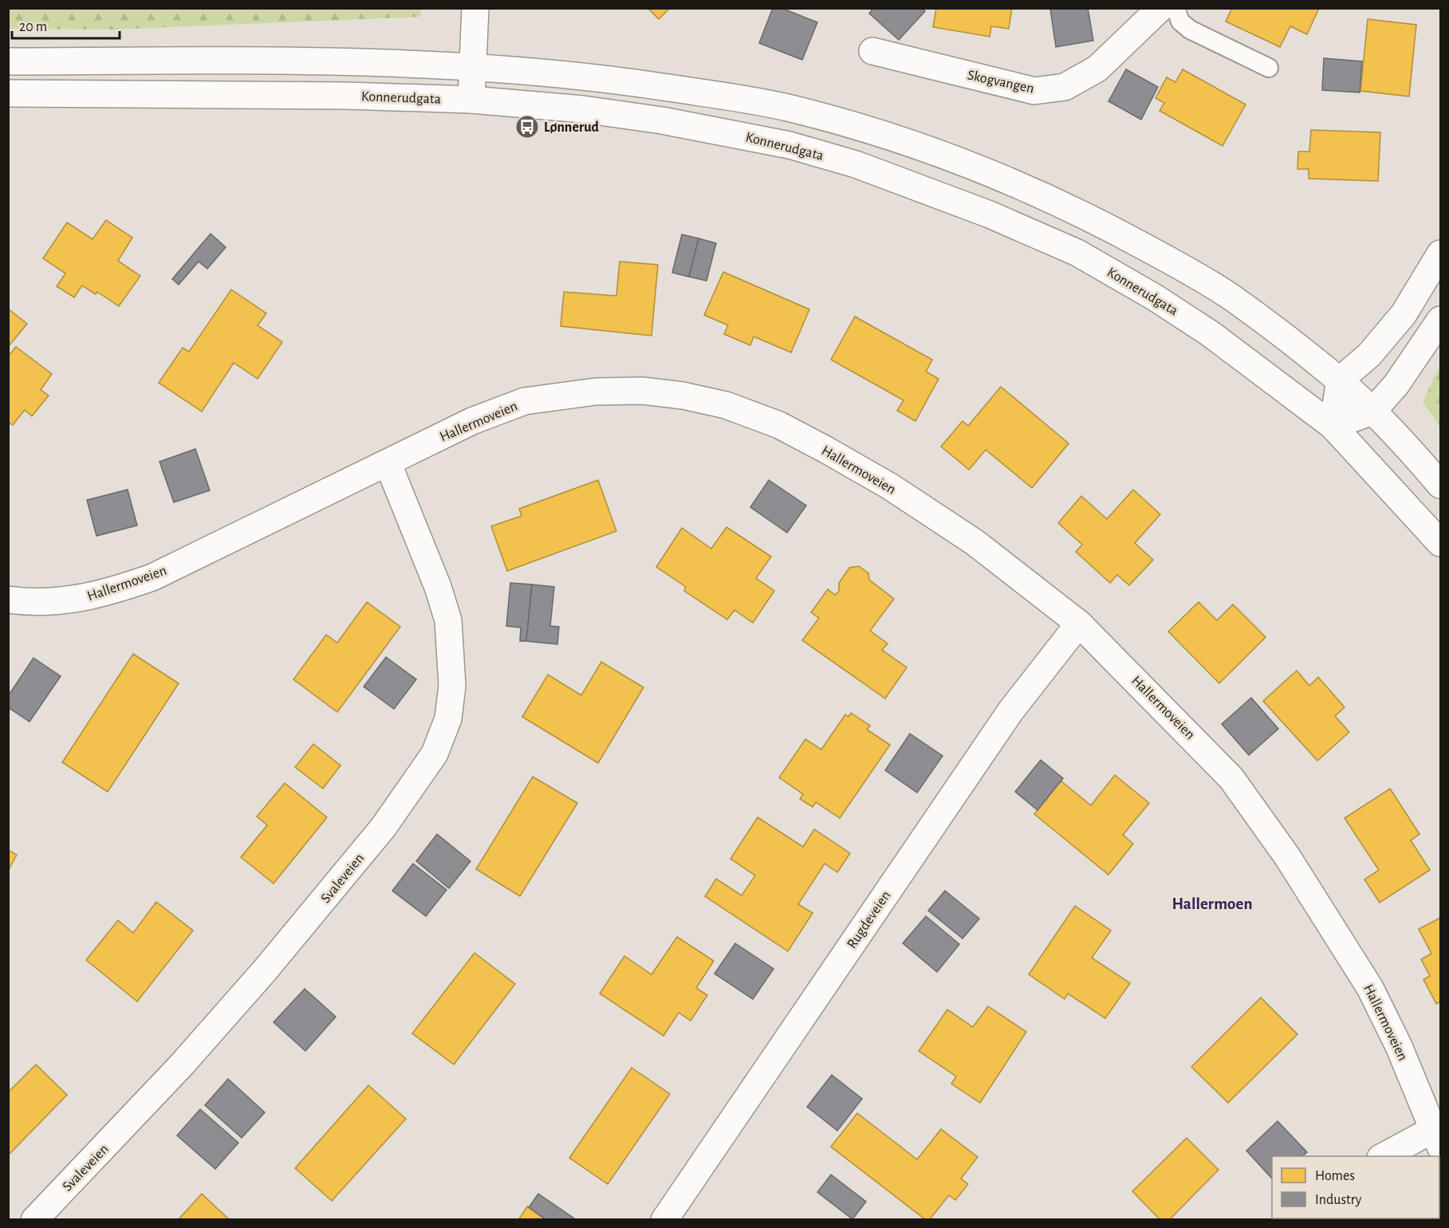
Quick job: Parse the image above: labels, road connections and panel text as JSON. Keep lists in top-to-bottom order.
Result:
{
  "streets": {
    "street": [
      "Skogvangen",
      "Konnerudgata",
      "Hallermoveien",
      "Svaleveien",
      "Rugdeveien"
    ]
  },
  "crossings": [
    ["Hallermoveien", "Svaleveien"],
    ["Hallermoveien", "Rugdeveien"]
  ],
  "districts": ["Hallermoen"],
  "places": {
    "bus stop": ["Lønnerud"]
  },
  "legend": ["Homes", "Industry"],
  "scale_bar": "20 m"
}
